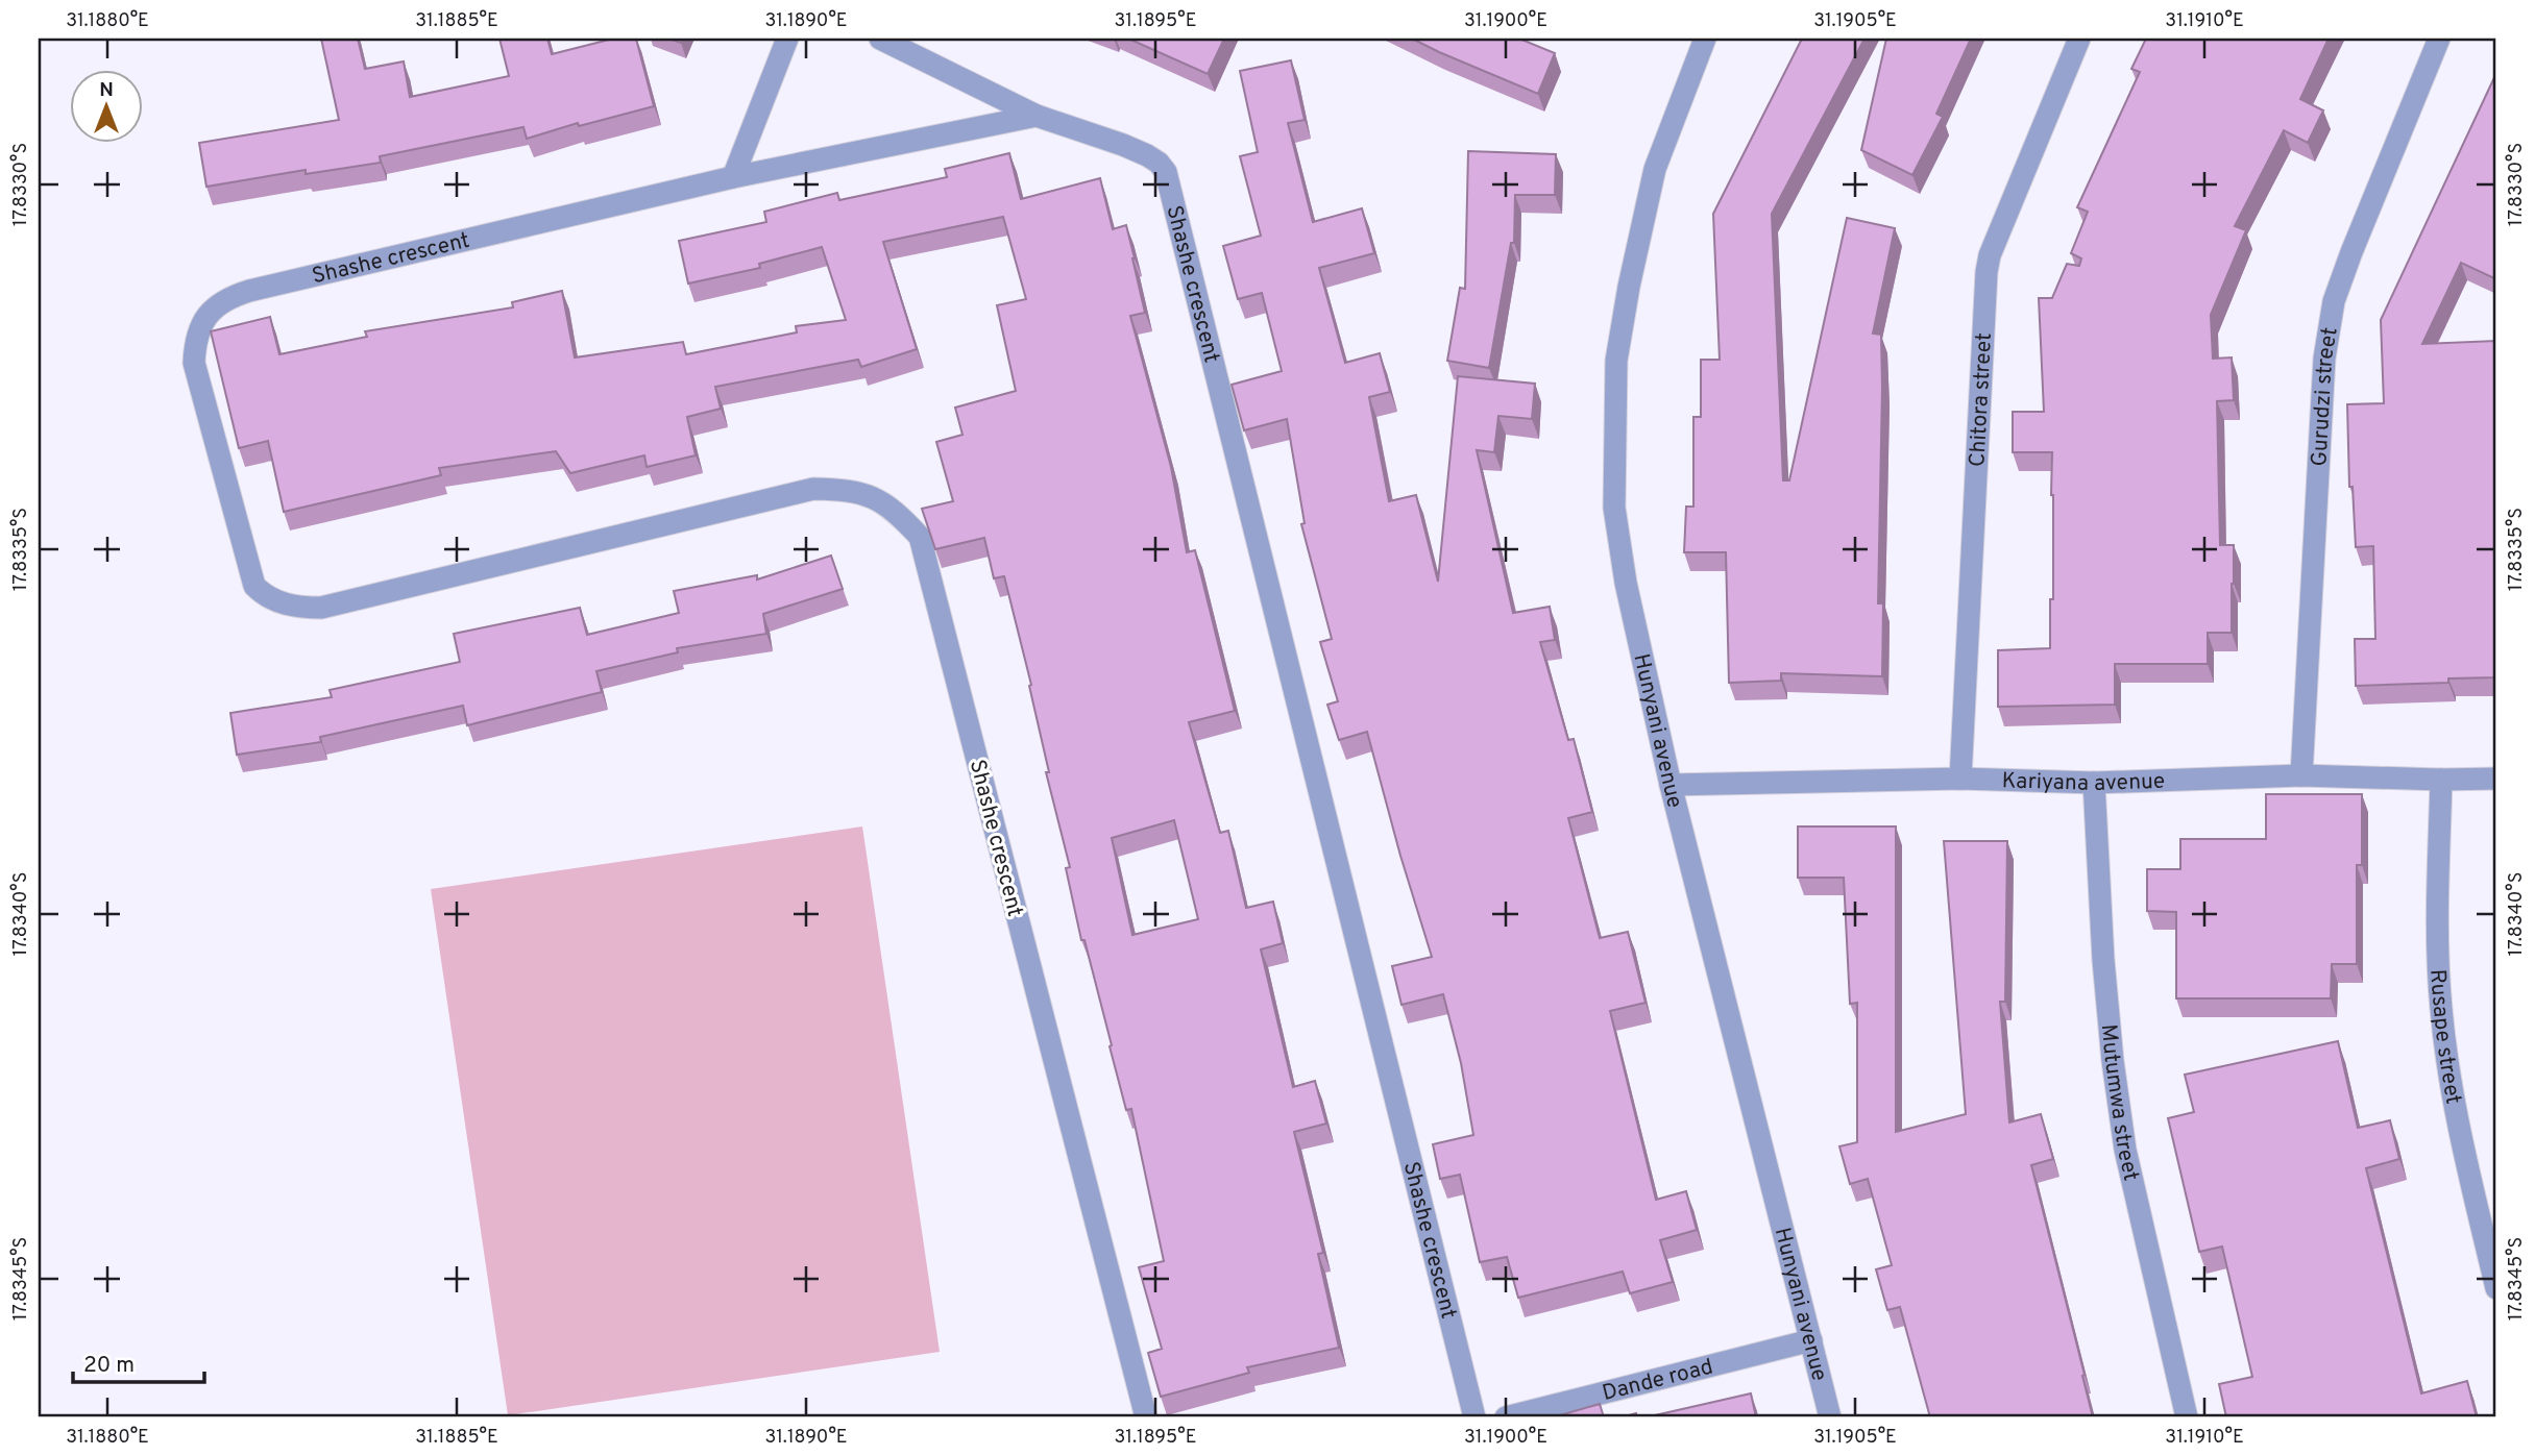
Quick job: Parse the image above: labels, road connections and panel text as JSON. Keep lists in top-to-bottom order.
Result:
{
  "streets": {
    "street": [
      "Shashe crescent",
      "Gurudzi street",
      "Chitora street",
      "Hunyani avenue",
      "Kariyana avenue",
      "Rusape street",
      "Mutumwa street",
      "Dande road"
    ]
  },
  "crossings": [
    ["Gurudzi street", "Kariyana avenue"],
    ["Chitora street", "Kariyana avenue"],
    ["Hunyani avenue", "Kariyana avenue"],
    ["Hunyani avenue", "Dande road"],
    ["Kariyana avenue", "Rusape street"],
    ["Kariyana avenue", "Mutumwa street"]
  ],
  "scale_bar": "20 m",
  "north": "top",
  "coordinates": [
    "31.1880°E",
    "31.1885°E",
    "31.1890°E",
    "31.1895°E",
    "31.1900°E",
    "31.1905°E",
    "31.1910°E",
    "17.8330°S",
    "17.8335°S",
    "17.8340°S",
    "17.8345°S"
  ]
}
